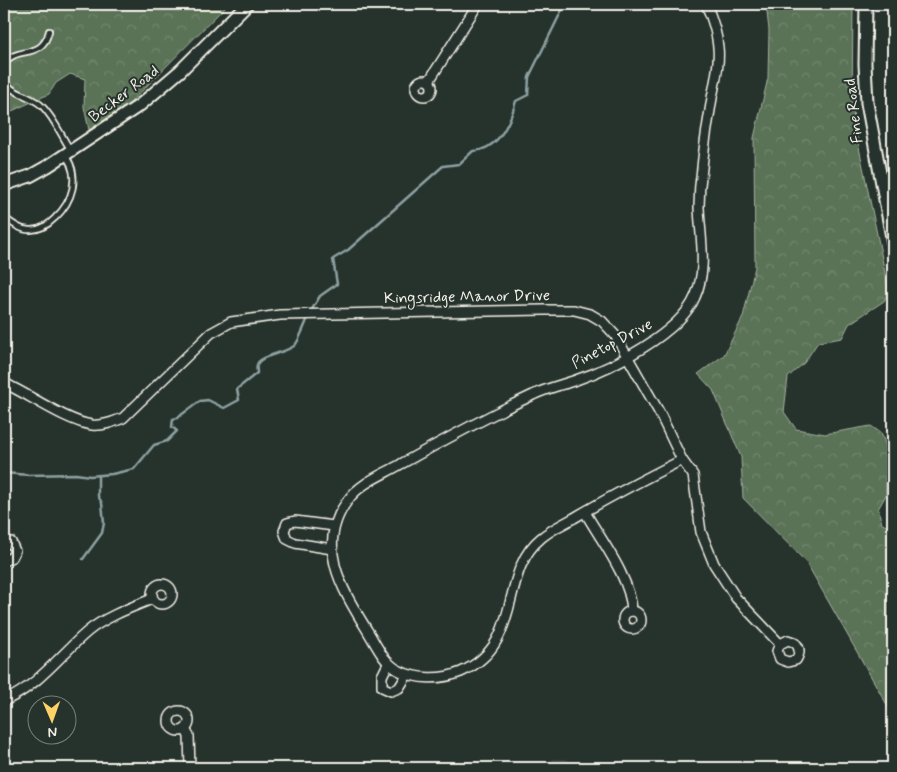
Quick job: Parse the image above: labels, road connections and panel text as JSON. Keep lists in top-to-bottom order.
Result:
{
  "streets": {
    "street": [
      "Becker Road",
      "Fine Road",
      "Kingsridge Manor Drive",
      "Pinetop Drive"
    ]
  },
  "crossings": [
    ["Kingsridge Manor Drive", "Pinetop Drive"]
  ],
  "north": "bottom"
}
